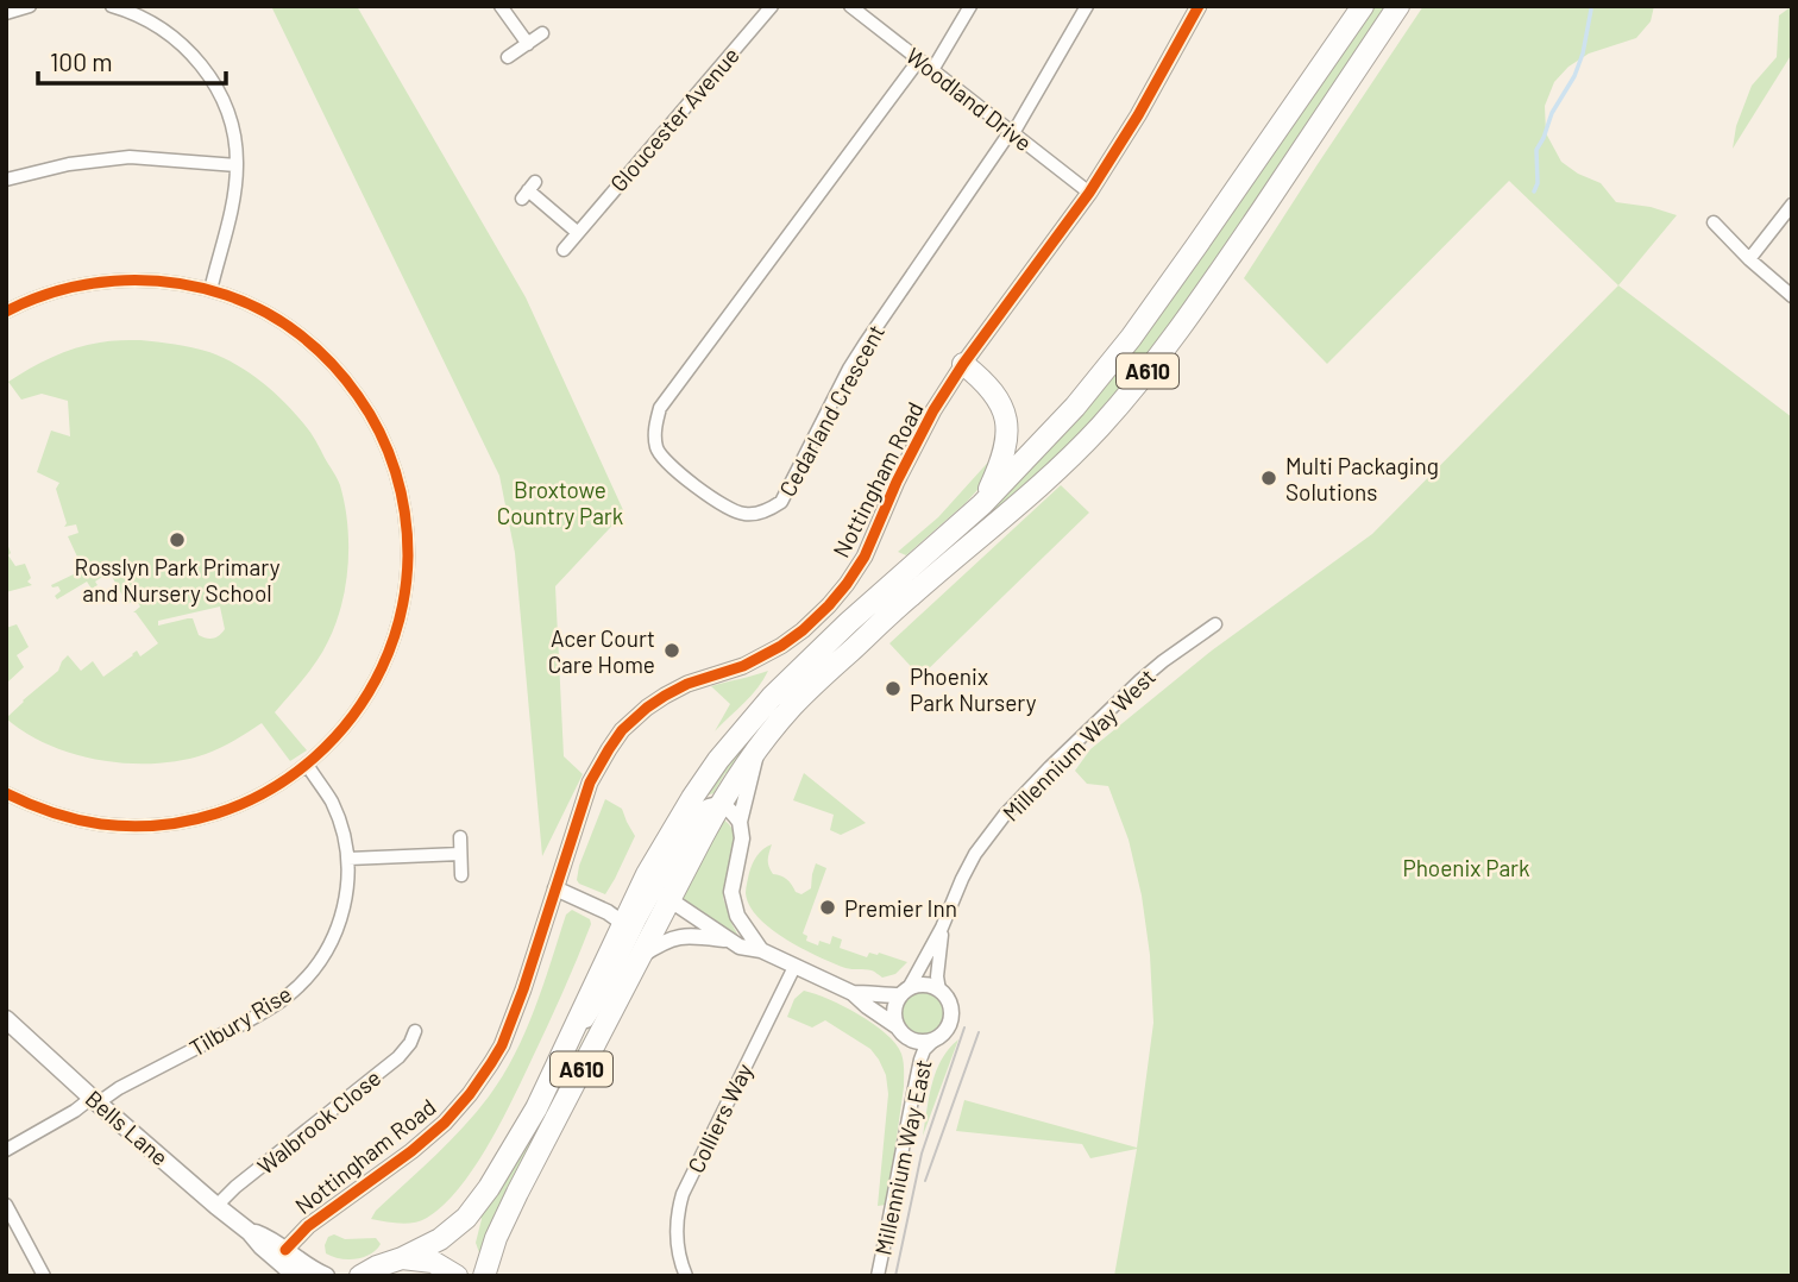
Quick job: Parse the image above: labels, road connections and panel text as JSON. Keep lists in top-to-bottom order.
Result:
{
  "streets": {
    "highway": ["A610"],
    "main road": ["Bells Lane"],
    "street": [
      "Woodland Drive",
      "Gloucester Avenue",
      "Cedarland Crescent",
      "Nottingham Road",
      "Millennium Way West",
      "Tilbury Rise",
      "Colliers Way",
      "Walbrook Close",
      "Millennium Way East"
    ]
  },
  "crossings": [
    ["Woodland Drive", "Cedarland Crescent"],
    ["Woodland Drive", "Nottingham Road"],
    ["Nottingham Road", "Bells Lane"],
    ["Millennium Way West", "Millennium Way East"],
    ["Tilbury Rise", "Bells Lane"],
    ["Walbrook Close", "Bells Lane"]
  ],
  "parks": ["Broxtowe Country Park", "Phoenix Park"],
  "places": [
    "Multi Packaging Solutions",
    "Rosslyn Park Primary and Nursery School",
    "Acer Court Care Home",
    "Phoenix Park Nursery",
    "Premier Inn"
  ],
  "scale_bar": "100 m"
}
